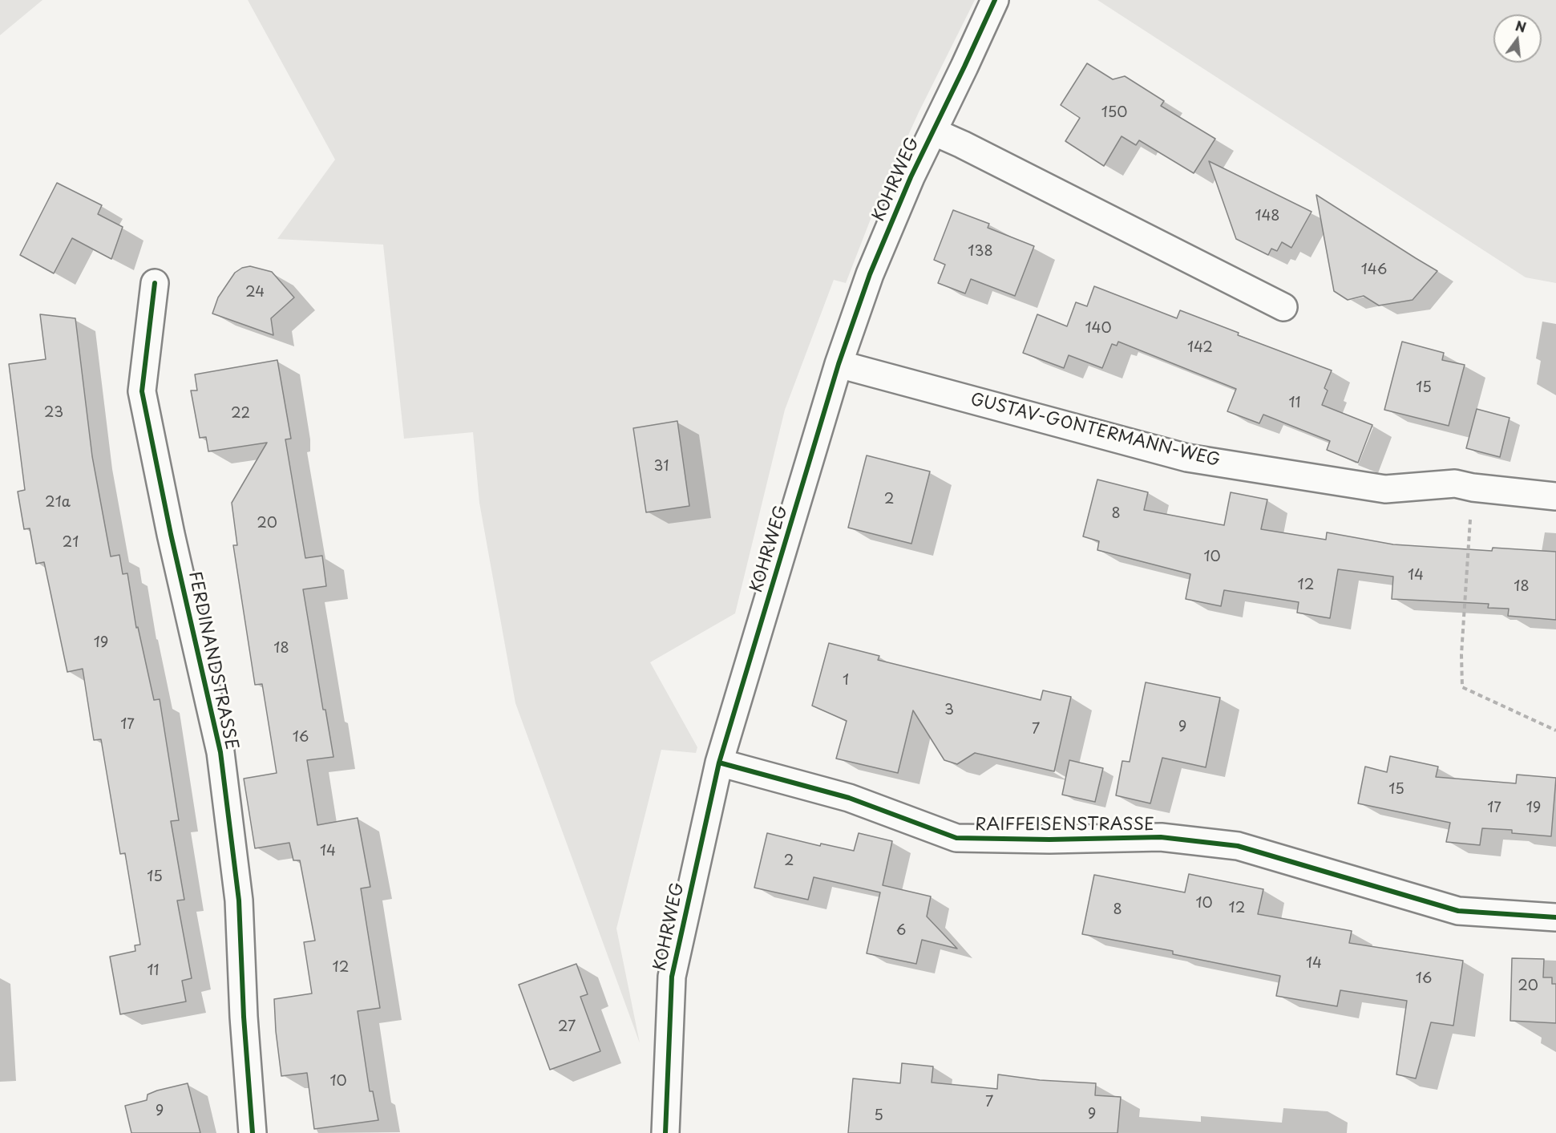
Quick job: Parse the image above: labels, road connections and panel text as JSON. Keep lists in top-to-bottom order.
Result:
{
  "streets": {
    "street": [
      "KOHRWEG",
      "GUSTAV-GONTERMANN-WEG",
      "FERDINANDSTRASSE",
      "RAIFFEISENSTRASSE"
    ]
  },
  "crossings": [
    ["KOHRWEG", "GUSTAV-GONTERMANN-WEG"],
    ["KOHRWEG", "RAIFFEISENSTRASSE"]
  ],
  "house_numbers": [
    "150",
    "148",
    "138",
    "146",
    "24",
    "140",
    "142",
    "15",
    "11",
    "23",
    "22",
    "31",
    "2",
    "21a",
    "8",
    "20",
    "21",
    "10",
    "14",
    "12",
    "18",
    "19",
    "18",
    "1",
    "3",
    "17",
    "9",
    "7",
    "16",
    "15",
    "17",
    "19",
    "14",
    "2",
    "15",
    "10",
    "12",
    "8",
    "6",
    "14",
    "12",
    "11",
    "16",
    "20",
    "27",
    "10",
    "7",
    "9",
    "9",
    "5"
  ],
  "north": "top"
}
